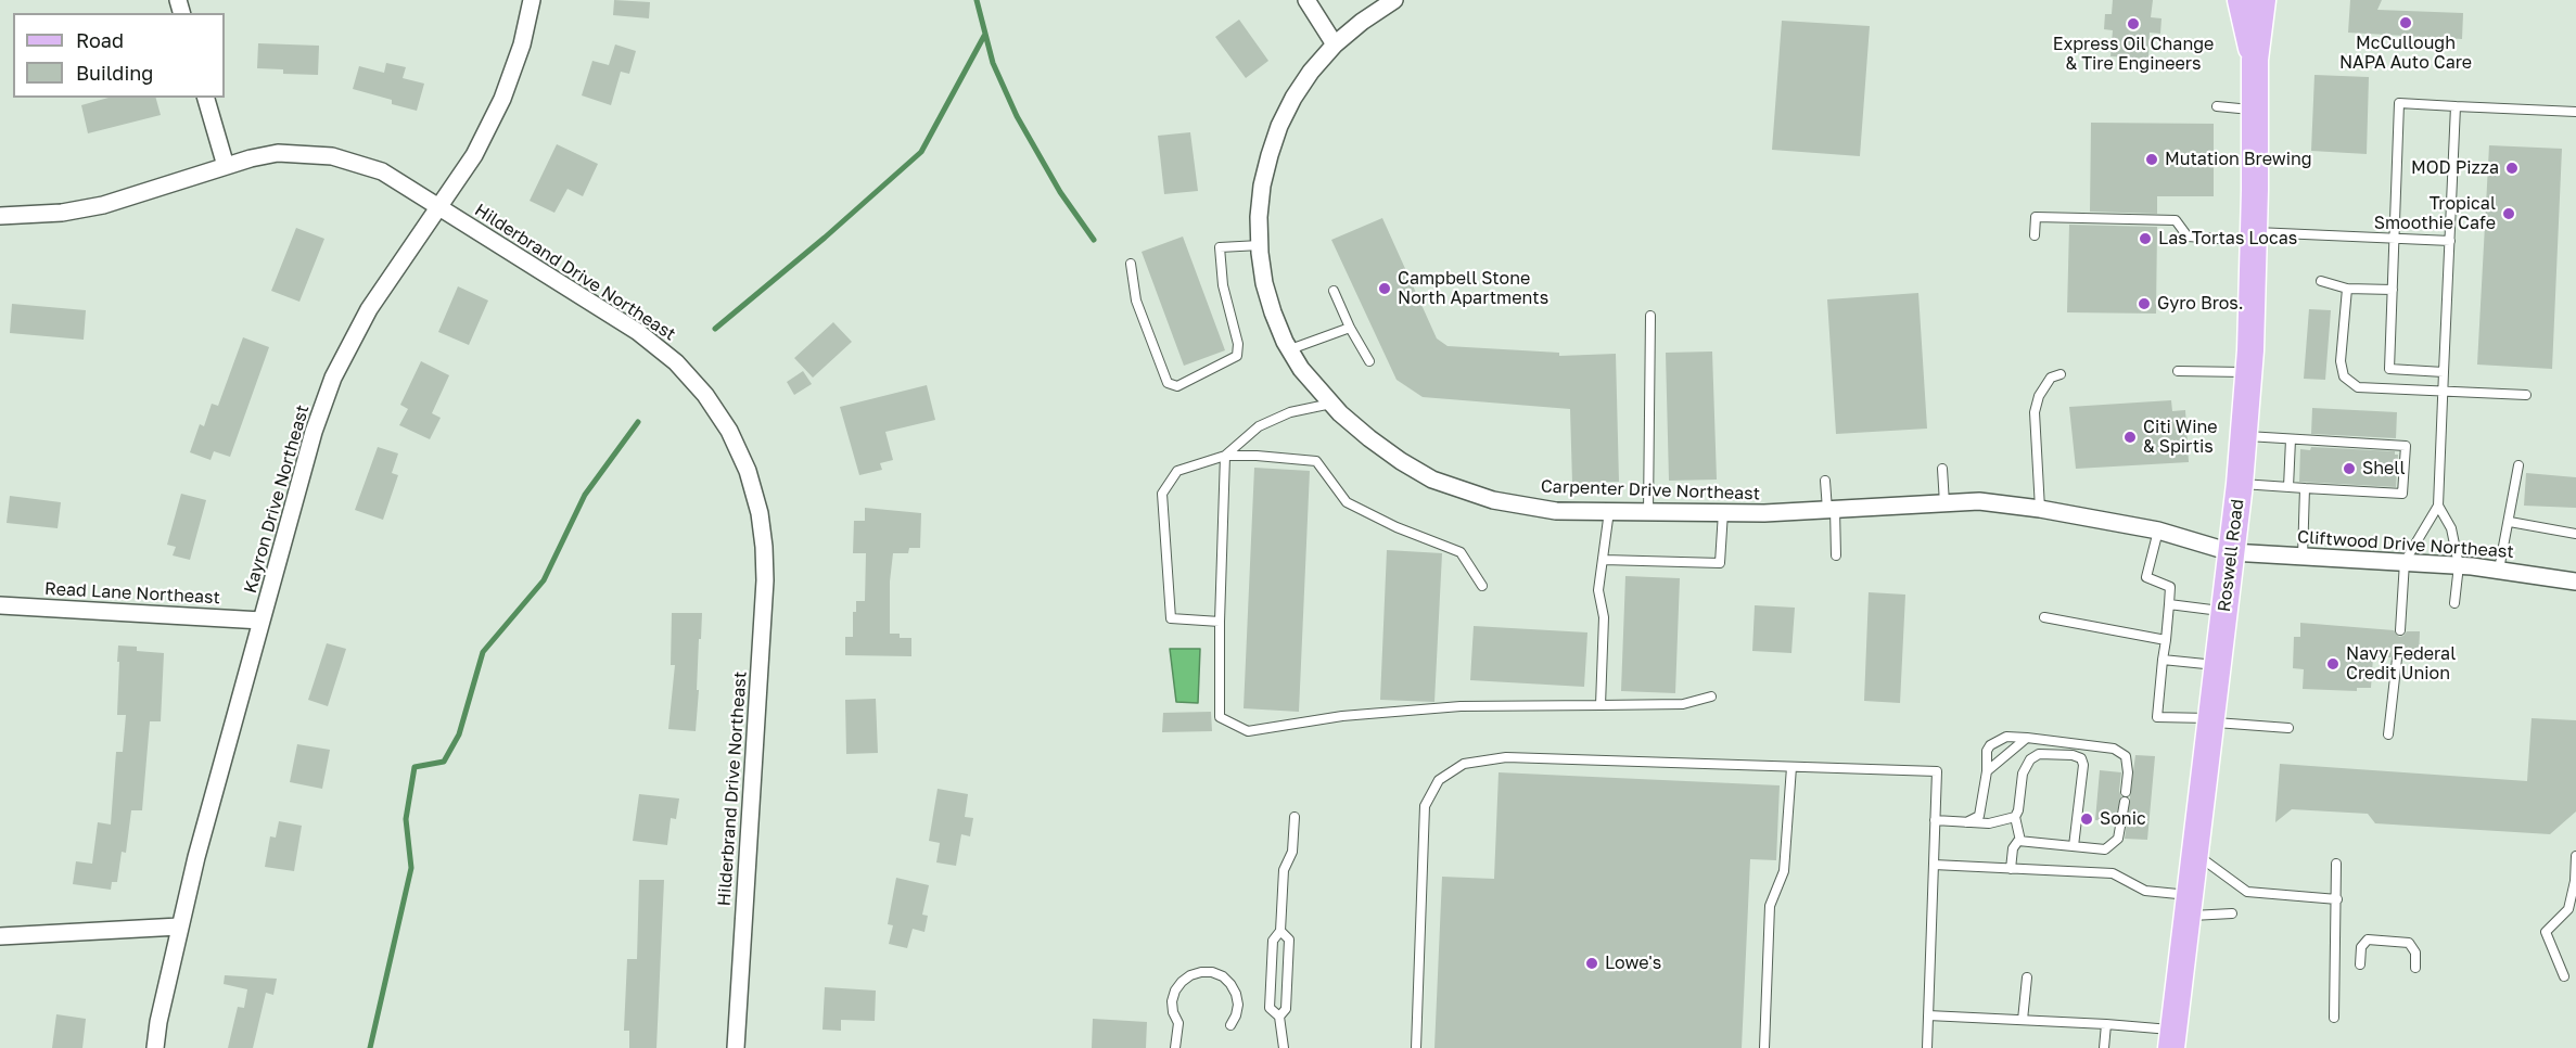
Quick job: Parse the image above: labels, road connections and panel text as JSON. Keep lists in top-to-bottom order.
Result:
{
  "streets": {
    "main road": ["Roswell Road"],
    "street": [
      "Hilderbrand Drive Northeast",
      "Carpenter Drive Northeast",
      "Kayron Drive Northeast",
      "Cliftwood Drive Northeast",
      "Read Lane Northeast"
    ]
  },
  "crossings": [
    ["Hilderbrand Drive Northeast", "Kayron Drive Northeast"],
    ["Carpenter Drive Northeast", "Cliftwood Drive Northeast"],
    ["Carpenter Drive Northeast", "Roswell Road"],
    ["Kayron Drive Northeast", "Read Lane Northeast"],
    ["Cliftwood Drive Northeast", "Roswell Road"]
  ],
  "places": [
    "McCullough NAPA Auto Care",
    "Express Oil Change & Tire Engineers",
    "Mutation Brewing",
    "MOD Pizza",
    "Tropical Smoothie Cafe",
    "Las Tortas Locas",
    "Campbell Stone North Apartments",
    "Gyro Bros.",
    "Citi Wine & Spirtis",
    "Shell",
    "Navy Federal Credit Union",
    "Sonic",
    "Lowe's"
  ],
  "legend": ["Road", "Building"]
}
